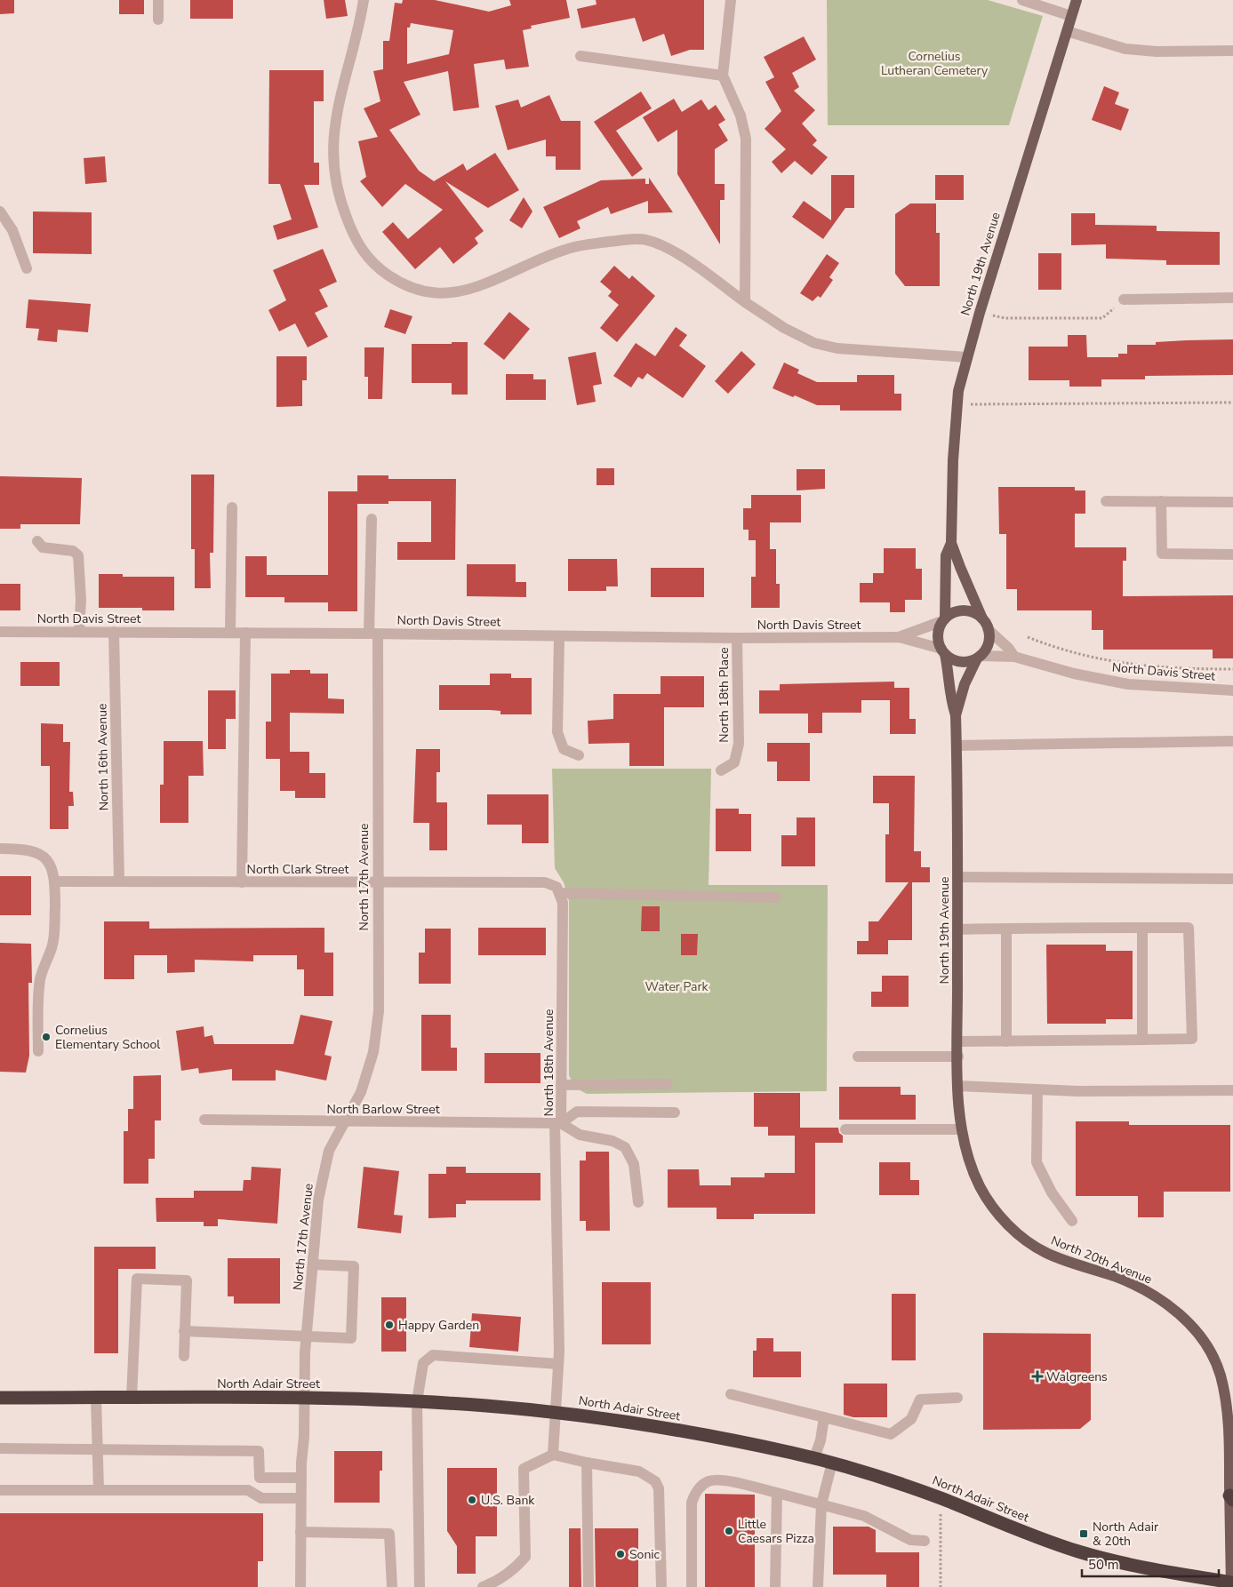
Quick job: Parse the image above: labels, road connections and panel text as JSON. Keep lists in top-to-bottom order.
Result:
{
  "streets": {
    "highway": ["North Adair Street"],
    "main road": ["North 19th Avenue", "North 20th Avenue"],
    "street": [
      "North Davis Street",
      "North 18th Place",
      "North 16th Avenue",
      "North Clark Street",
      "North 17th Avenue",
      "North 18th Avenue",
      "North Barlow Street"
    ]
  },
  "crossings": [
    ["North 19th Avenue", "North Davis Street"],
    ["North 19th Avenue", "North 20th Avenue"],
    ["North Davis Street", "North 18th Place"],
    ["North Davis Street", "North 16th Avenue"],
    ["North Davis Street", "North 17th Avenue"],
    ["North 16th Avenue", "North Clark Street"],
    ["North Clark Street", "North 17th Avenue"],
    ["North Clark Street", "North 18th Avenue"],
    ["North 17th Avenue", "North Barlow Street"],
    ["North 17th Avenue", "North Adair Street"],
    ["North 18th Avenue", "North Barlow Street"],
    ["North 20th Avenue", "North Adair Street"]
  ],
  "parks": ["Cornelius Lutheran Cemetery", "Water Park"],
  "places": {
    "other": [
      "Cornelius Elementary School",
      "Happy Garden",
      "U.S. Bank",
      "Little Caesars Pizza",
      "Sonic"
    ],
    "health": ["Walgreens"],
    "transit": ["North Adair & 20th"]
  },
  "scale_bar": "50 m"
}
